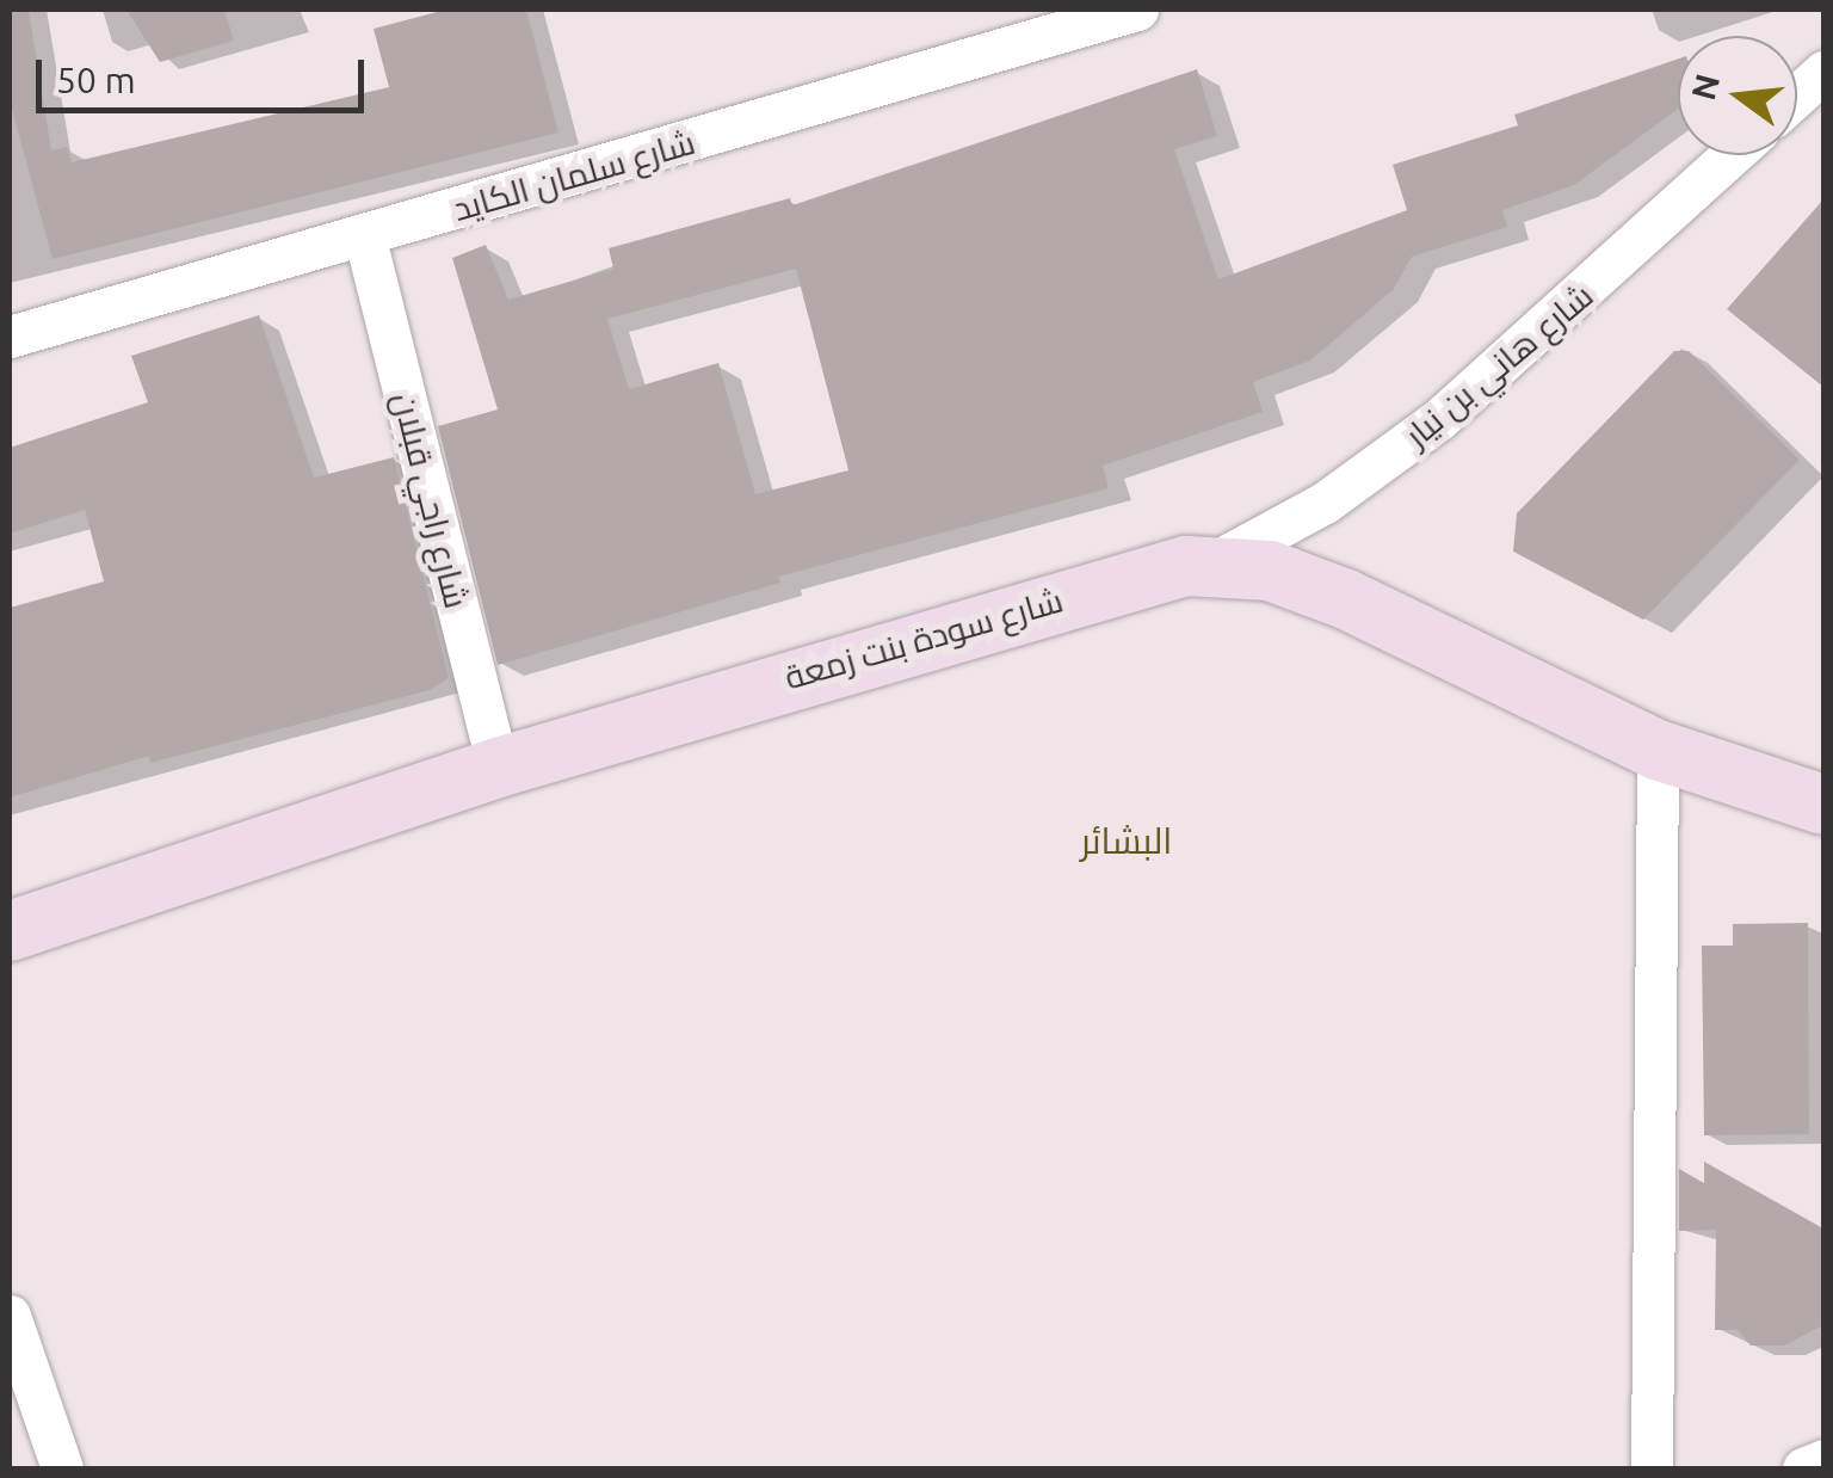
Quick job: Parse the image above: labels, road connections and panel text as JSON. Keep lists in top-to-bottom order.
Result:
{
  "streets": {
    "street": [
      "شارع سلمان الكايد",
      "شارع هاني بن نيار",
      "شارع راجي قبلان",
      "شارع سودة بنت زمعة"
    ]
  },
  "crossings": [
    ["شارع سلمان الكايد", "شارع راجي قبلان"],
    ["شارع هاني بن نيار", "شارع سودة بنت زمعة"],
    ["شارع راجي قبلان", "شارع سودة بنت زمعة"]
  ],
  "districts": ["البشائر"],
  "scale_bar": "50 m",
  "north": "left"
}
